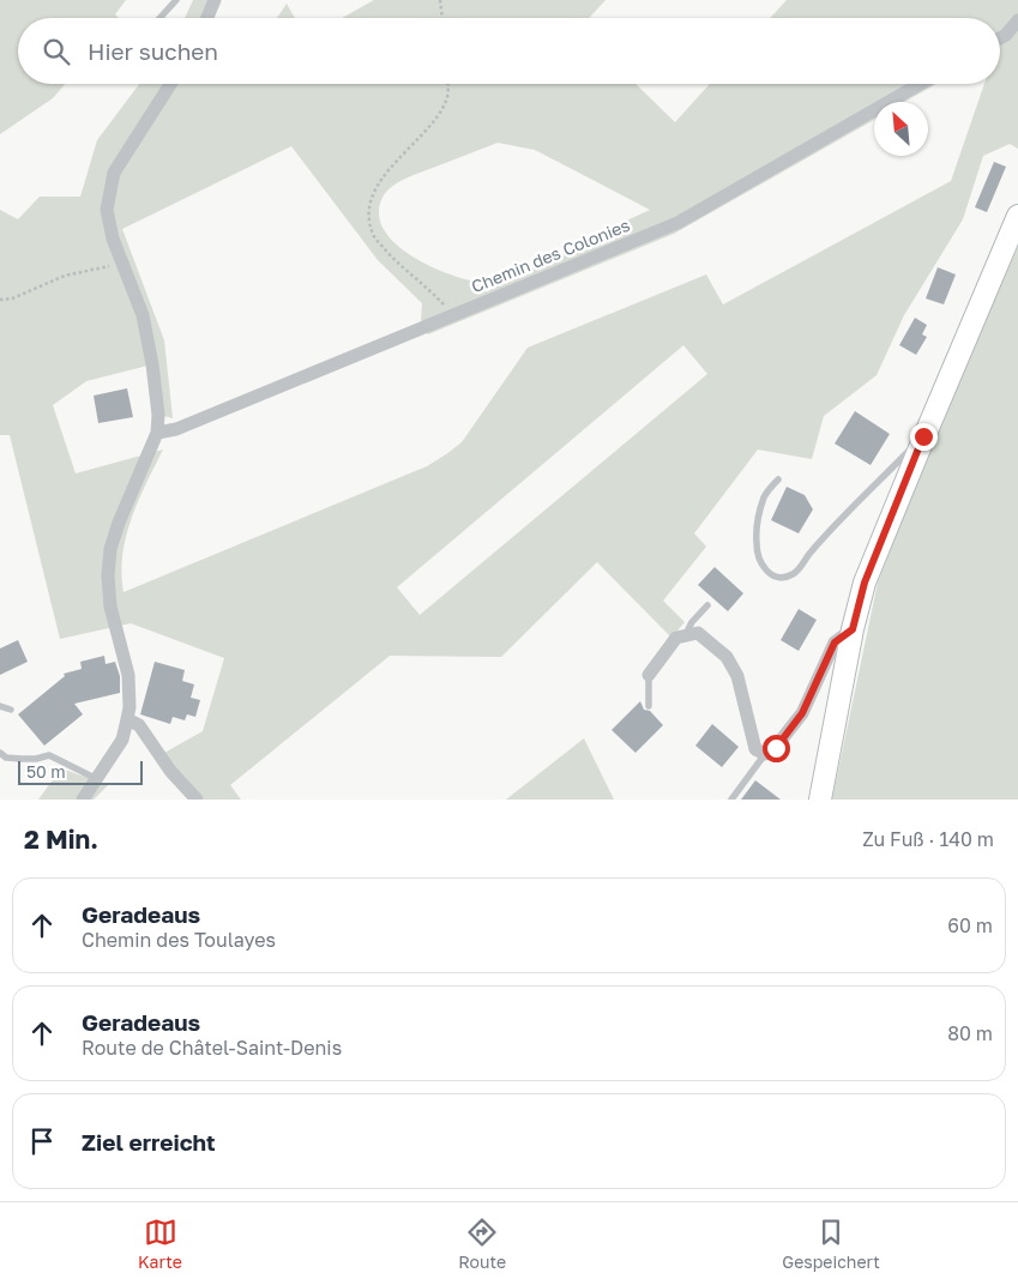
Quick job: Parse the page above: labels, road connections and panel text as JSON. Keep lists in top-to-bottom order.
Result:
{
  "streets": {
    "street": ["Chemin des Colonies"]
  },
  "scale_bar": "50 m",
  "north": "top left",
  "page": {
    "search": "Hier suchen",
    "scale": "50 m",
    "heading": ["2 Min.", "Zu Fuß · 140 m"],
    "list": [
      ["Geradeaus", "Chemin des Toulayes", "60 m"],
      ["Geradeaus", "Route de Châtel-Saint-Denis", "80 m"],
      "Ziel erreicht"
    ],
    "nav": ["Karte", "Route", "Gespeichert"]
  }
}
